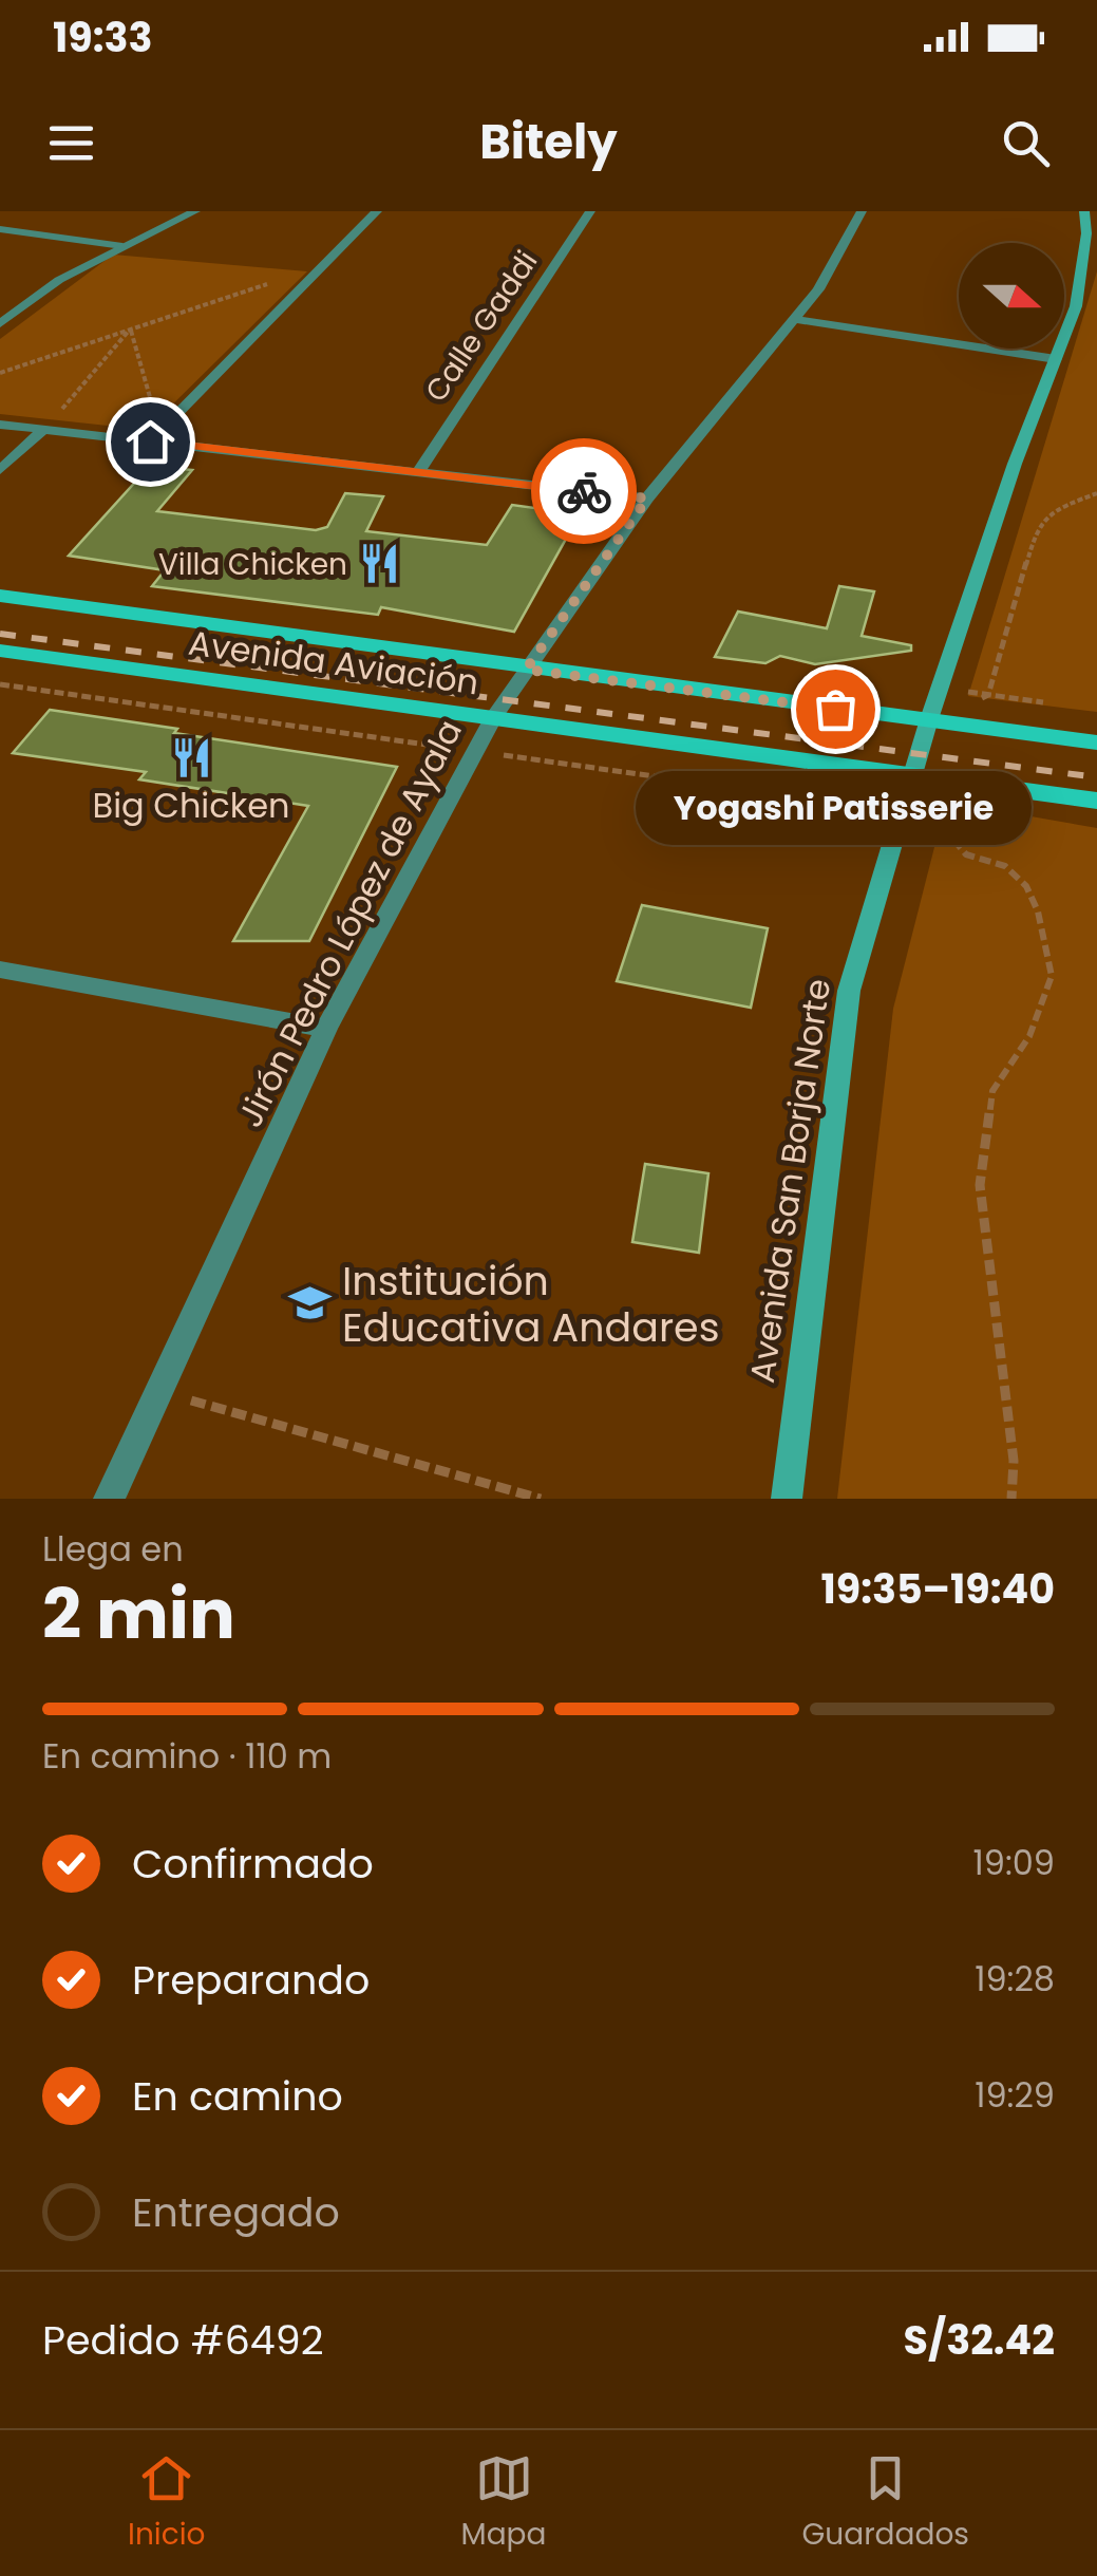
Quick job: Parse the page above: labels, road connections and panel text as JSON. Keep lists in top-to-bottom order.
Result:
{
  "streets": {
    "main road": ["Avenida Aviación", "Avenida San Borja Norte"],
    "street": ["Calle Gaddi", "Jirón Pedro López de Ayala"]
  },
  "crossings": [
    ["Avenida Aviación", "Jirón Pedro López de Ayala"],
    ["Avenida Aviación", "Avenida San Borja Norte"]
  ],
  "places": {
    "restaurant": ["Villa Chicken", "Big Chicken"],
    "other": ["Yogashi Patisserie"],
    "school or university": ["Institución Educativa Andares"]
  },
  "north": "right",
  "page": {
    "status": "19:33",
    "header": "Bitely",
    "bubble": "Yogashi Patisserie",
    "heading": ["2 min", "Llega en", "19:35–19:40"],
    "panel": ["Pedido #6492", "S/32.42"],
    "bar": "En camino · 110 m",
    "list": [
      ["Confirmado", "19:09"],
      ["Preparando", "19:28"],
      ["En camino", "19:29"],
      "Entregado"
    ],
    "tabs": ["Inicio", "Mapa", "Guardados"]
  }
}
